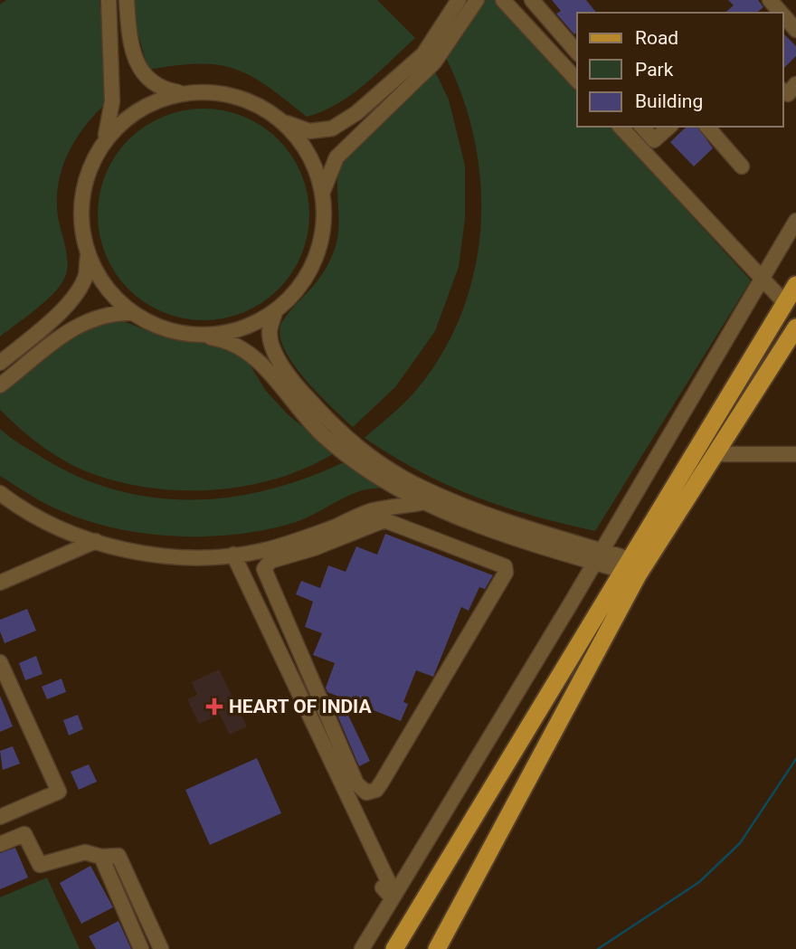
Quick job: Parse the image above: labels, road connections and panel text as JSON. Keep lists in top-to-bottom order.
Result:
{
  "places": {
    "health": ["HEART OF INDIA"]
  },
  "legend": ["Road", "Park", "Building"]
}
